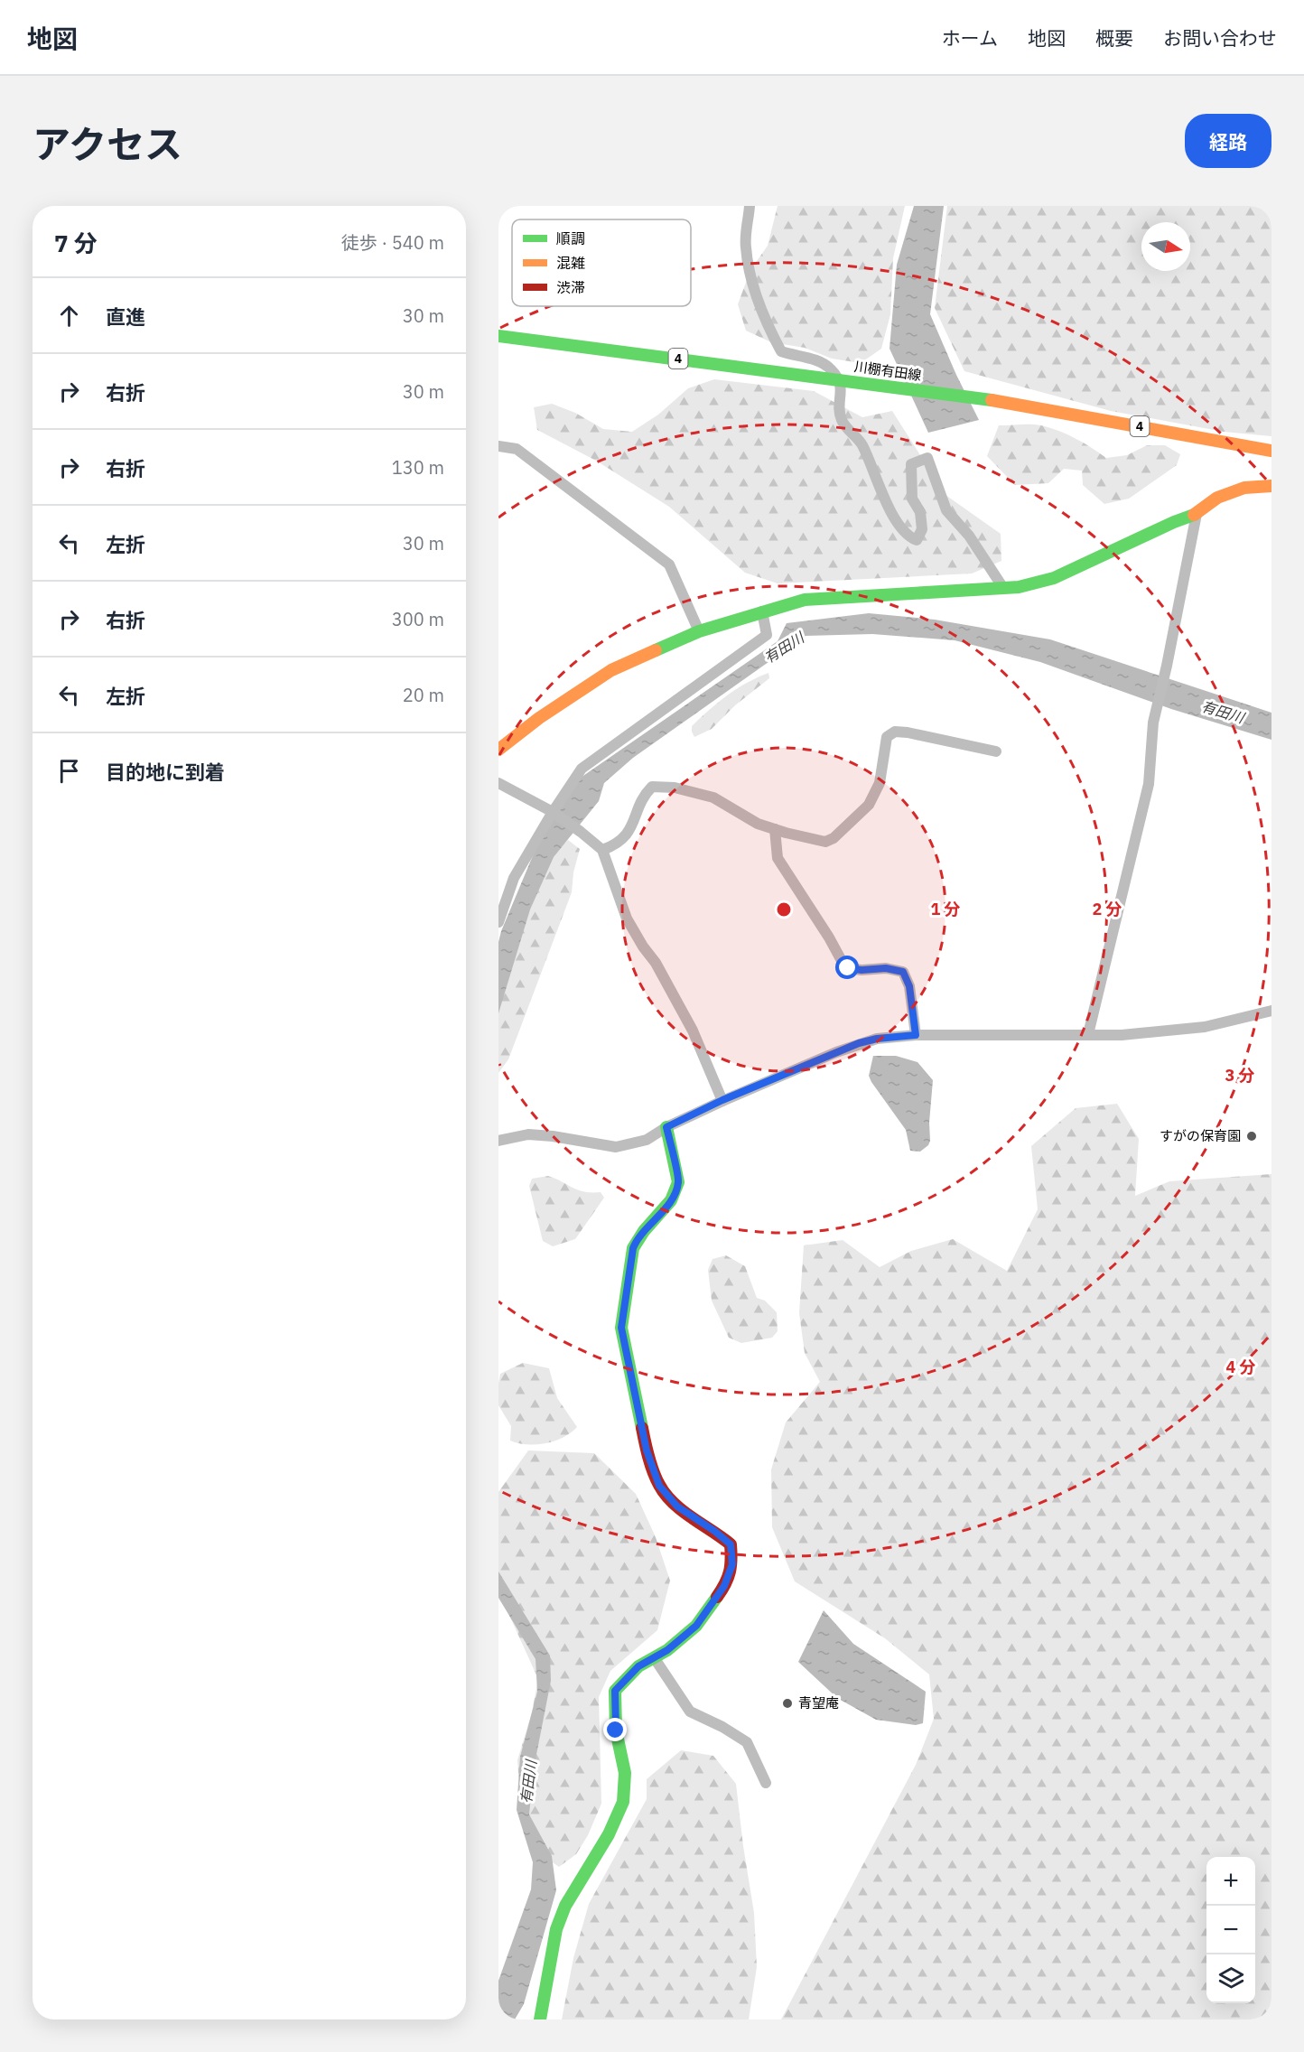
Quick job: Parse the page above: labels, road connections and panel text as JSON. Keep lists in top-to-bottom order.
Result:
{
  "streets": {
    "street": ["4", "川棚有田線"]
  },
  "water": ["有田川"],
  "places": ["すがの保育園", "青望庵"],
  "legend": ["順調", "混雑", "渋滞"],
  "north": "right",
  "page": {
    "header": "地図",
    "nav": [
      "ホーム",
      "地図",
      "概要",
      "お問い合わせ"
    ],
    "title": "アクセス",
    "buttons": "経路",
    "heading": ["7 分", "徒歩 · 540 m"],
    "list": [
      ["直進", "30 m"],
      ["右折", "30 m"],
      ["右折", "130 m"],
      ["左折", "30 m"],
      ["右折", "300 m"],
      ["左折", "20 m"],
      "目的地に到着"
    ],
    "map_buttons": ["+", "−"]
  },
  "rings": [
    "1 分",
    "2 分",
    "3 分",
    "4 分"
  ]
}
